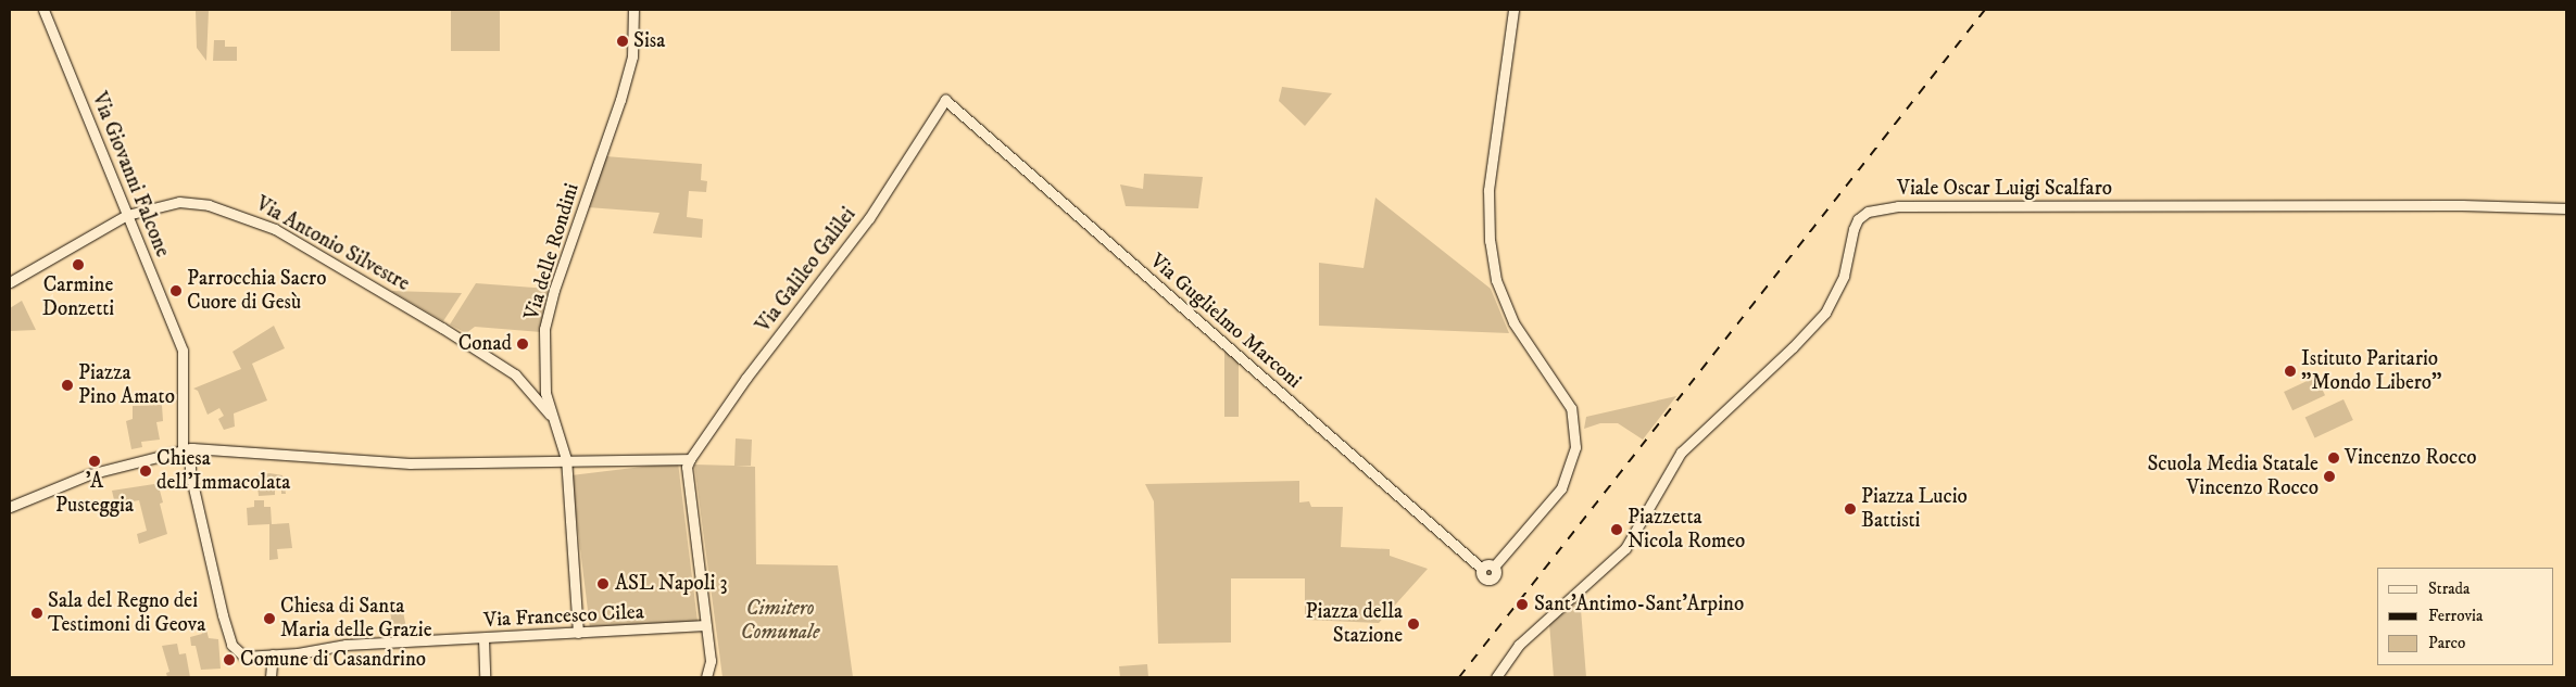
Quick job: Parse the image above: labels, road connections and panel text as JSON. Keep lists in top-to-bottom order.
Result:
{
  "streets": {
    "street": [
      "Via Giovanni Falcone",
      "Viale Oscar Luigi Scalfaro",
      "Via Antonio Silvestre",
      "Via delle Rondini",
      "Via Galileo Galilei",
      "Via Guglielmo Marconi",
      "Via Francesco Cilea"
    ]
  },
  "crossings": [
    ["Via Giovanni Falcone", "Via Antonio Silvestre"],
    ["Via Antonio Silvestre", "Via delle Rondini"],
    ["Via delle Rondini", "Via Francesco Cilea"],
    ["Via Galileo Galilei", "Via Guglielmo Marconi"]
  ],
  "parks": ["Cimitero Comunale"],
  "places": [
    "Sisa",
    "Carmine Donzetti",
    "Parrocchia Sacro Cuore di Gesù",
    "Conad",
    "Istituto Paritario \"Mondo Libero\"",
    "Piazza Pino Amato",
    "Vincenzo Rocco",
    "'A Pusteggia",
    "Chiesa dell'Immacolata",
    "Scuola Media Statale Vincenzo Rocco",
    "Piazza Lucio Battisti",
    "Piazzetta Nicola Romeo",
    "ASL Napoli 3",
    "Sant'Antimo-Sant'Arpino",
    "Sala del Regno dei Testimoni di Geova",
    "Chiesa di Santa Maria delle Grazie",
    "Piazza della Stazione",
    "Comune di Casandrino"
  ],
  "legend": ["Strada", "Ferrovia", "Parco"]
}
